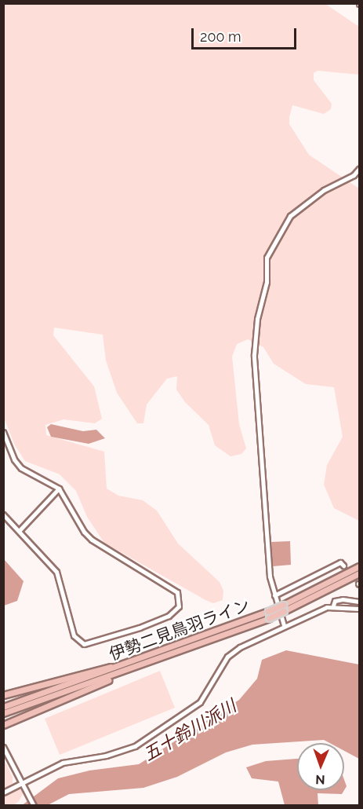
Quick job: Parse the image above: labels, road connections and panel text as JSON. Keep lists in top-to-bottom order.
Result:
{
  "streets": {
    "main road": ["伊勢二見鳥羽ライン"]
  },
  "water": ["五十鈴川派川"],
  "scale_bar": "200 m",
  "north": "bottom"
}
